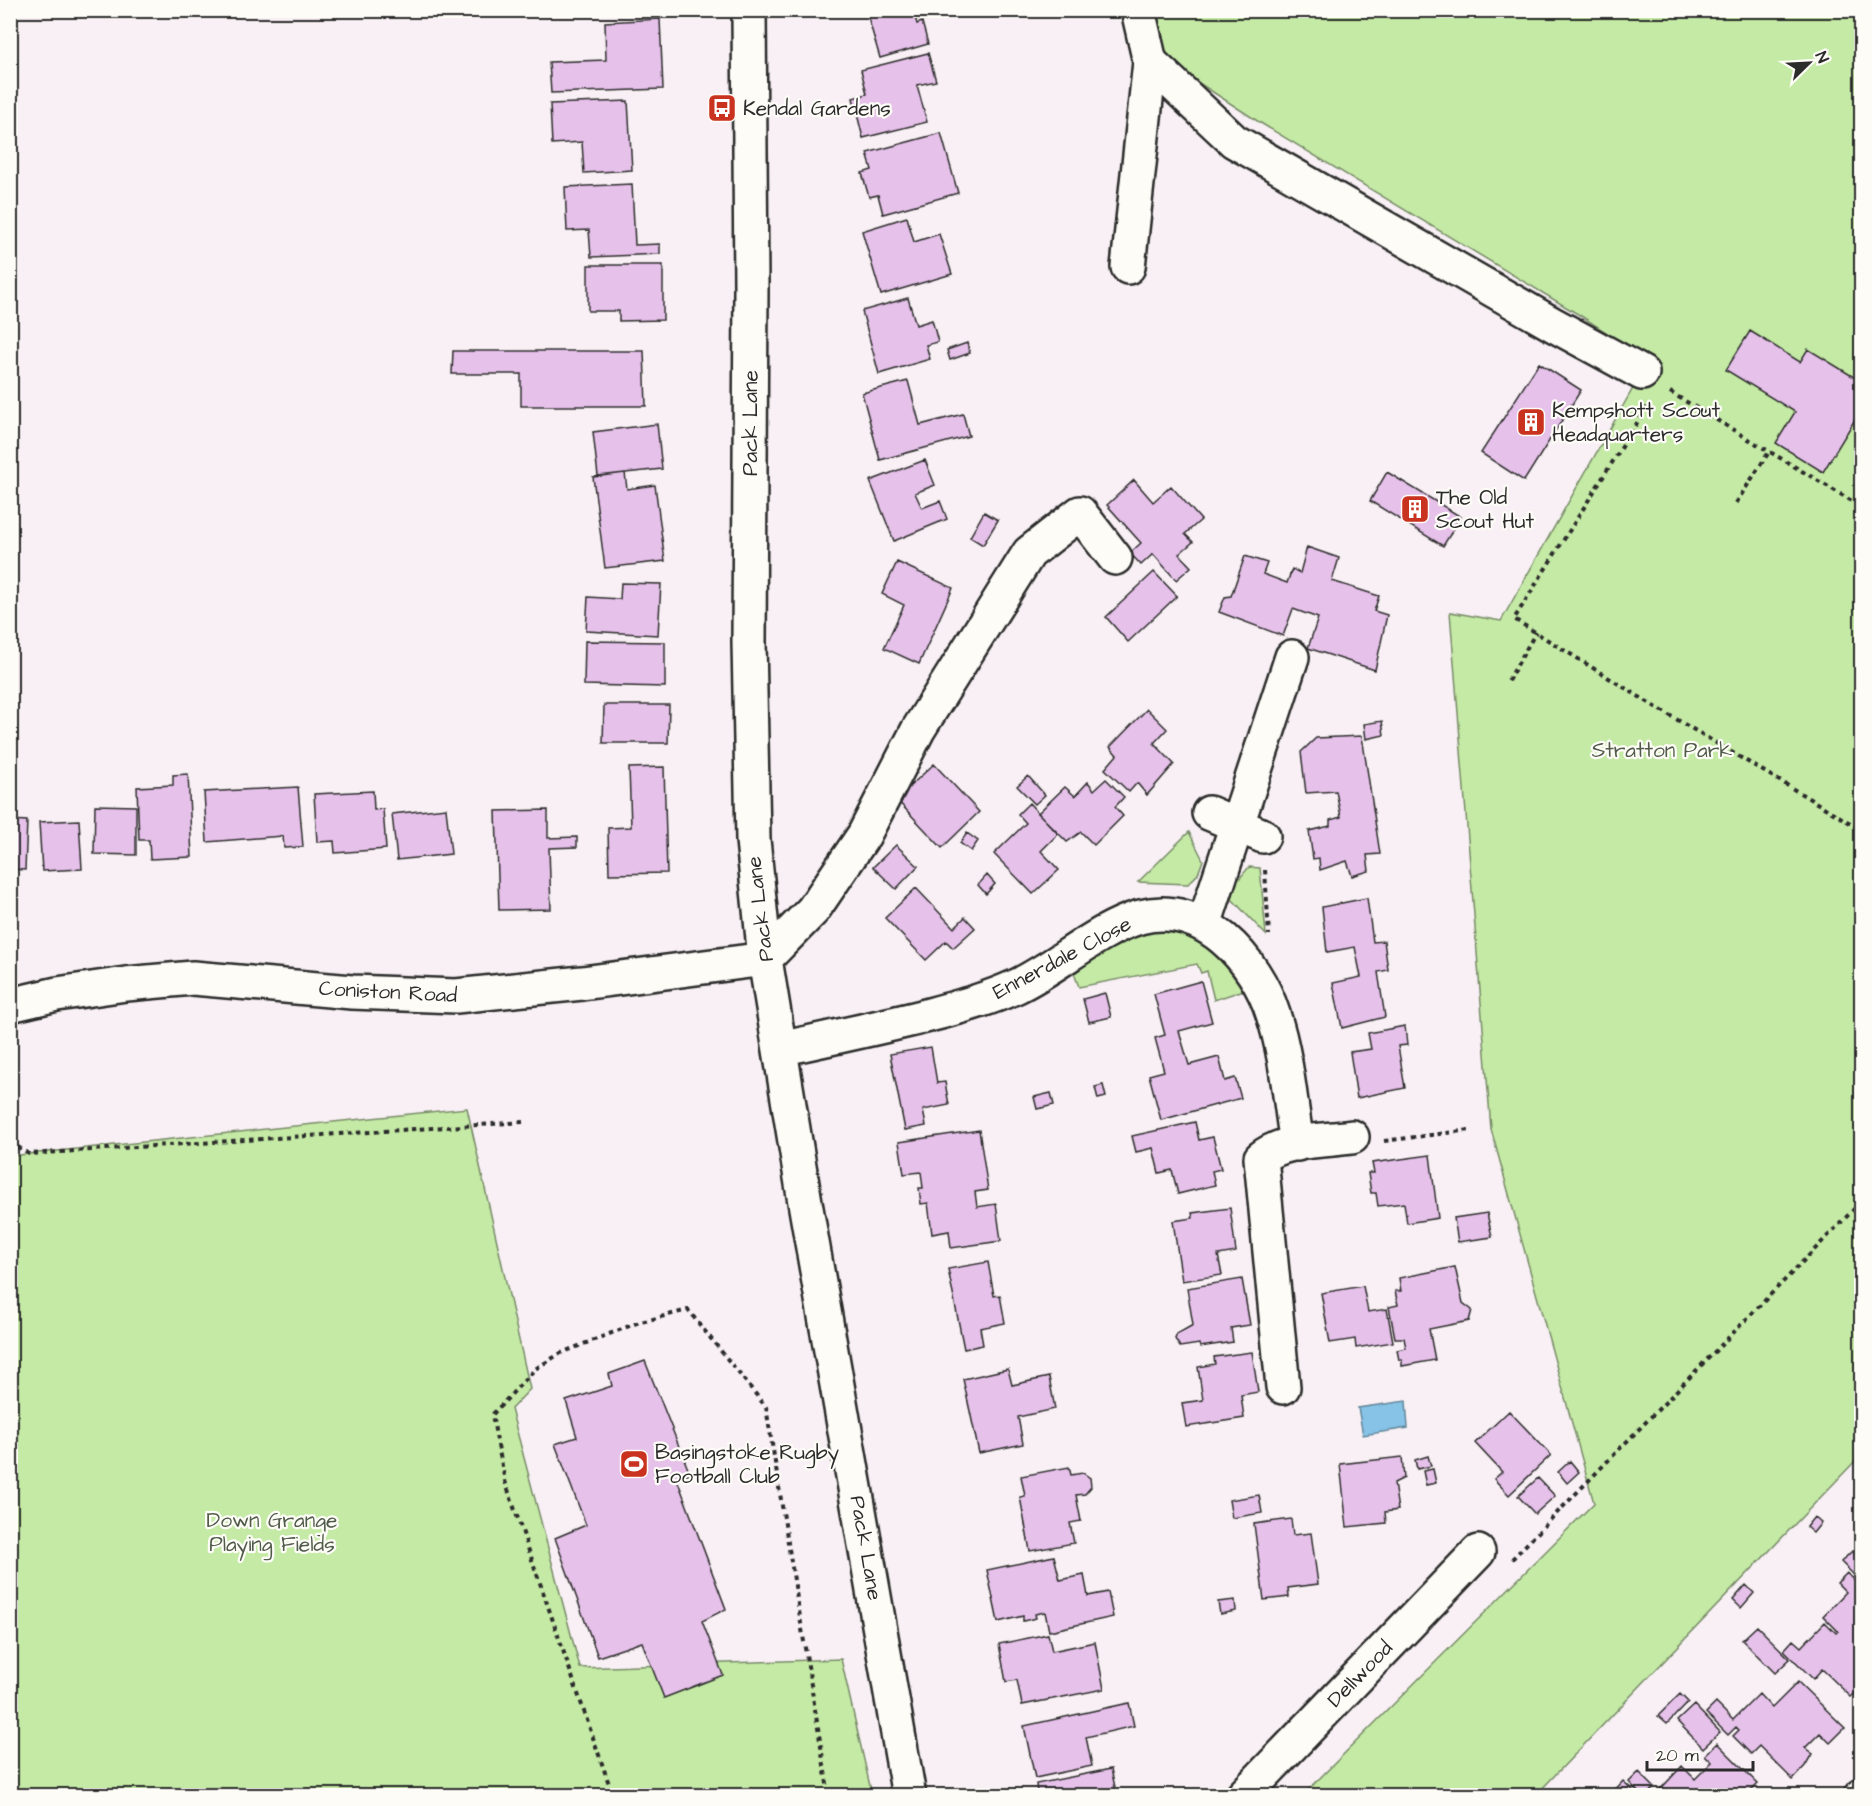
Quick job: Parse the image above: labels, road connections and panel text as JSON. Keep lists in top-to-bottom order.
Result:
{
  "streets": {
    "street": [
      "Pack Lane",
      "Ennerdale Close",
      "Coniston Road",
      "Dellwood"
    ]
  },
  "crossings": [
    ["Pack Lane", "Ennerdale Close"],
    ["Pack Lane", "Coniston Road"]
  ],
  "parks": ["Stratton Park", "Down Grange Playing Fields"],
  "places": {
    "bus stop": ["Kendal Gardens"],
    "building": ["Kempshott Scout Headquarters", "The Old Scout Hut"],
    "sports": ["Basingstoke Rugby Football Club"]
  },
  "scale_bar": "20 m",
  "north": "top right"
}
